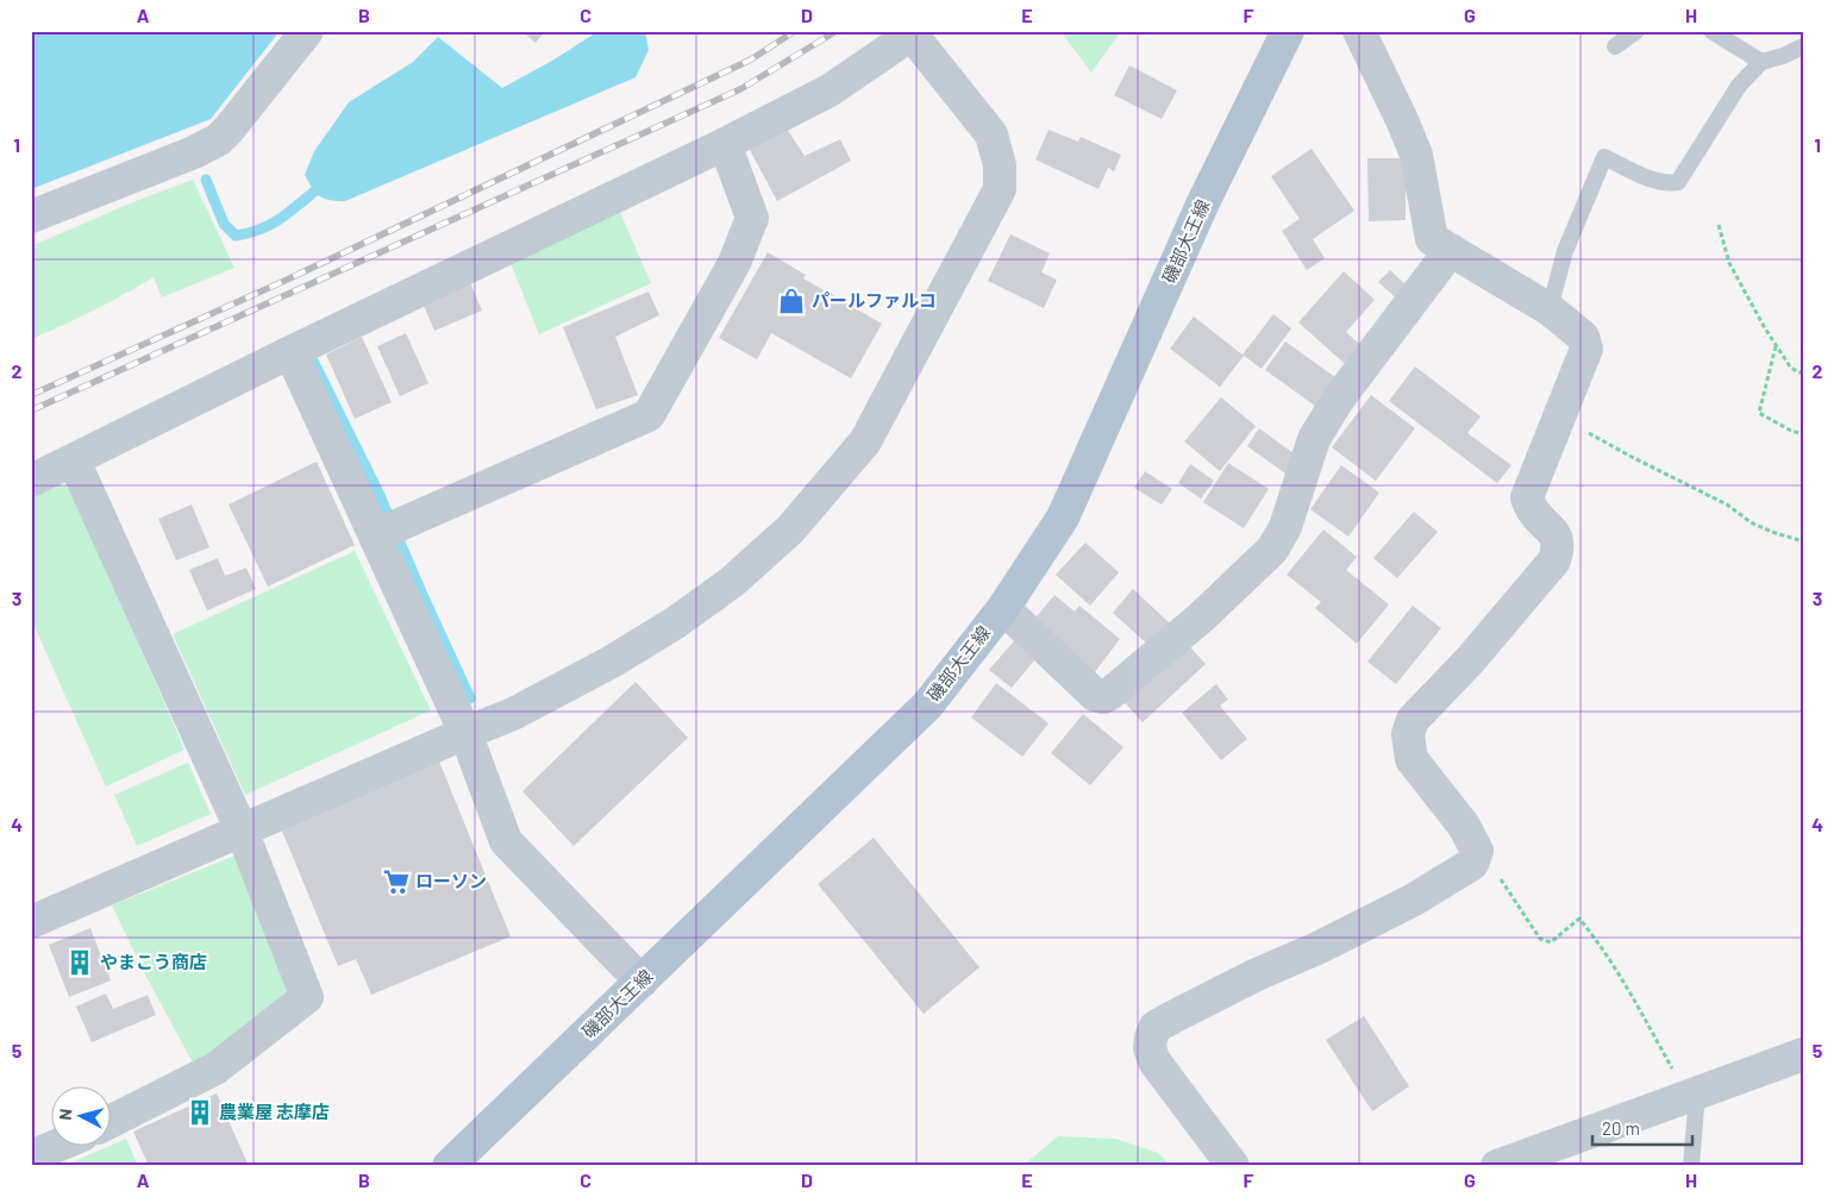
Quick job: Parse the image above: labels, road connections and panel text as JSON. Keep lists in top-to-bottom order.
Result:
{
  "streets": {
    "main road": ["磯部大王線"]
  },
  "places": {
    "shop": ["パールファルコ"],
    "supermarket": ["ローソン"],
    "building": ["やまこう商店", "農業屋 志摩店"]
  },
  "scale_bar": "20 m",
  "north": "left",
  "grid": {
    "columns": [
      "A",
      "B",
      "C",
      "D",
      "E",
      "F",
      "G",
      "H"
    ],
    "rows": [
      "1",
      "2",
      "3",
      "4",
      "5"
    ]
  }
}
